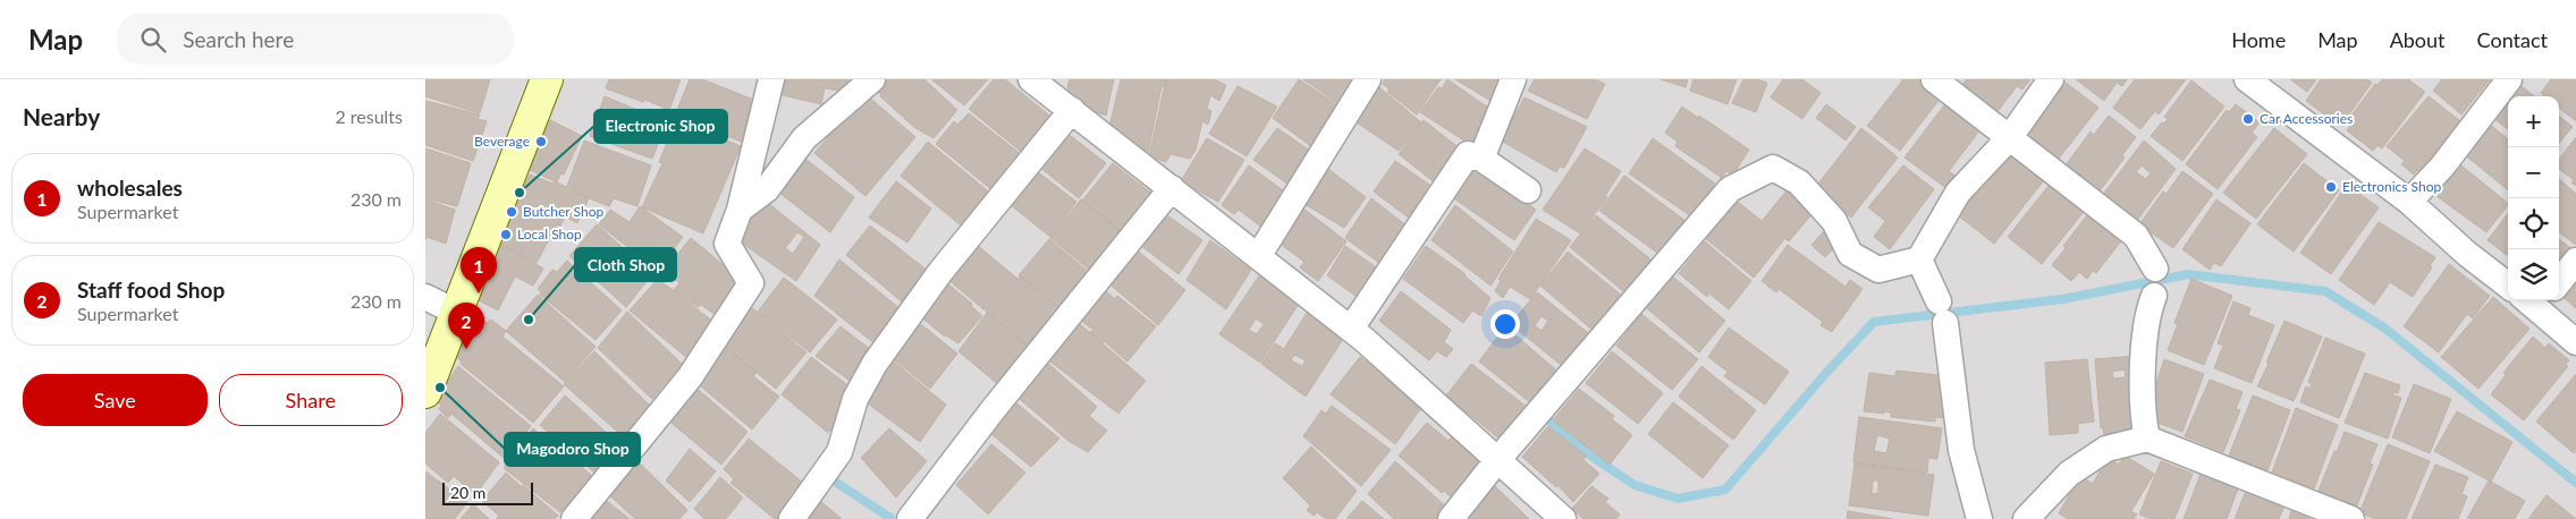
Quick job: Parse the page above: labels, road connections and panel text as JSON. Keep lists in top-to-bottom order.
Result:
{
  "places": [
    "Car Accessories",
    "Beverage",
    "Electronics Shop",
    "Electronic Shop",
    "Butcher Shop",
    "Local Shop",
    "Cloth Shop",
    "Magodoro Shop"
  ],
  "scale_bar": "20 m",
  "page": {
    "header": "Map",
    "search": "Search here",
    "nav": [
      "Home",
      "Map",
      "About",
      "Contact"
    ],
    "heading": ["Nearby", "2 results"],
    "map_buttons": ["+", "−"],
    "list": [
      {
        "mark": "1",
        "name": "wholesales",
        "note": "Supermarket",
        "value": "230 m"
      },
      {
        "mark": "2",
        "name": "Staff food Shop",
        "note": "Supermarket",
        "value": "230 m"
      }
    ],
    "pins": ["1", "2"],
    "buttons": ["Save", "Share"],
    "scale": "20 m"
  }
}
